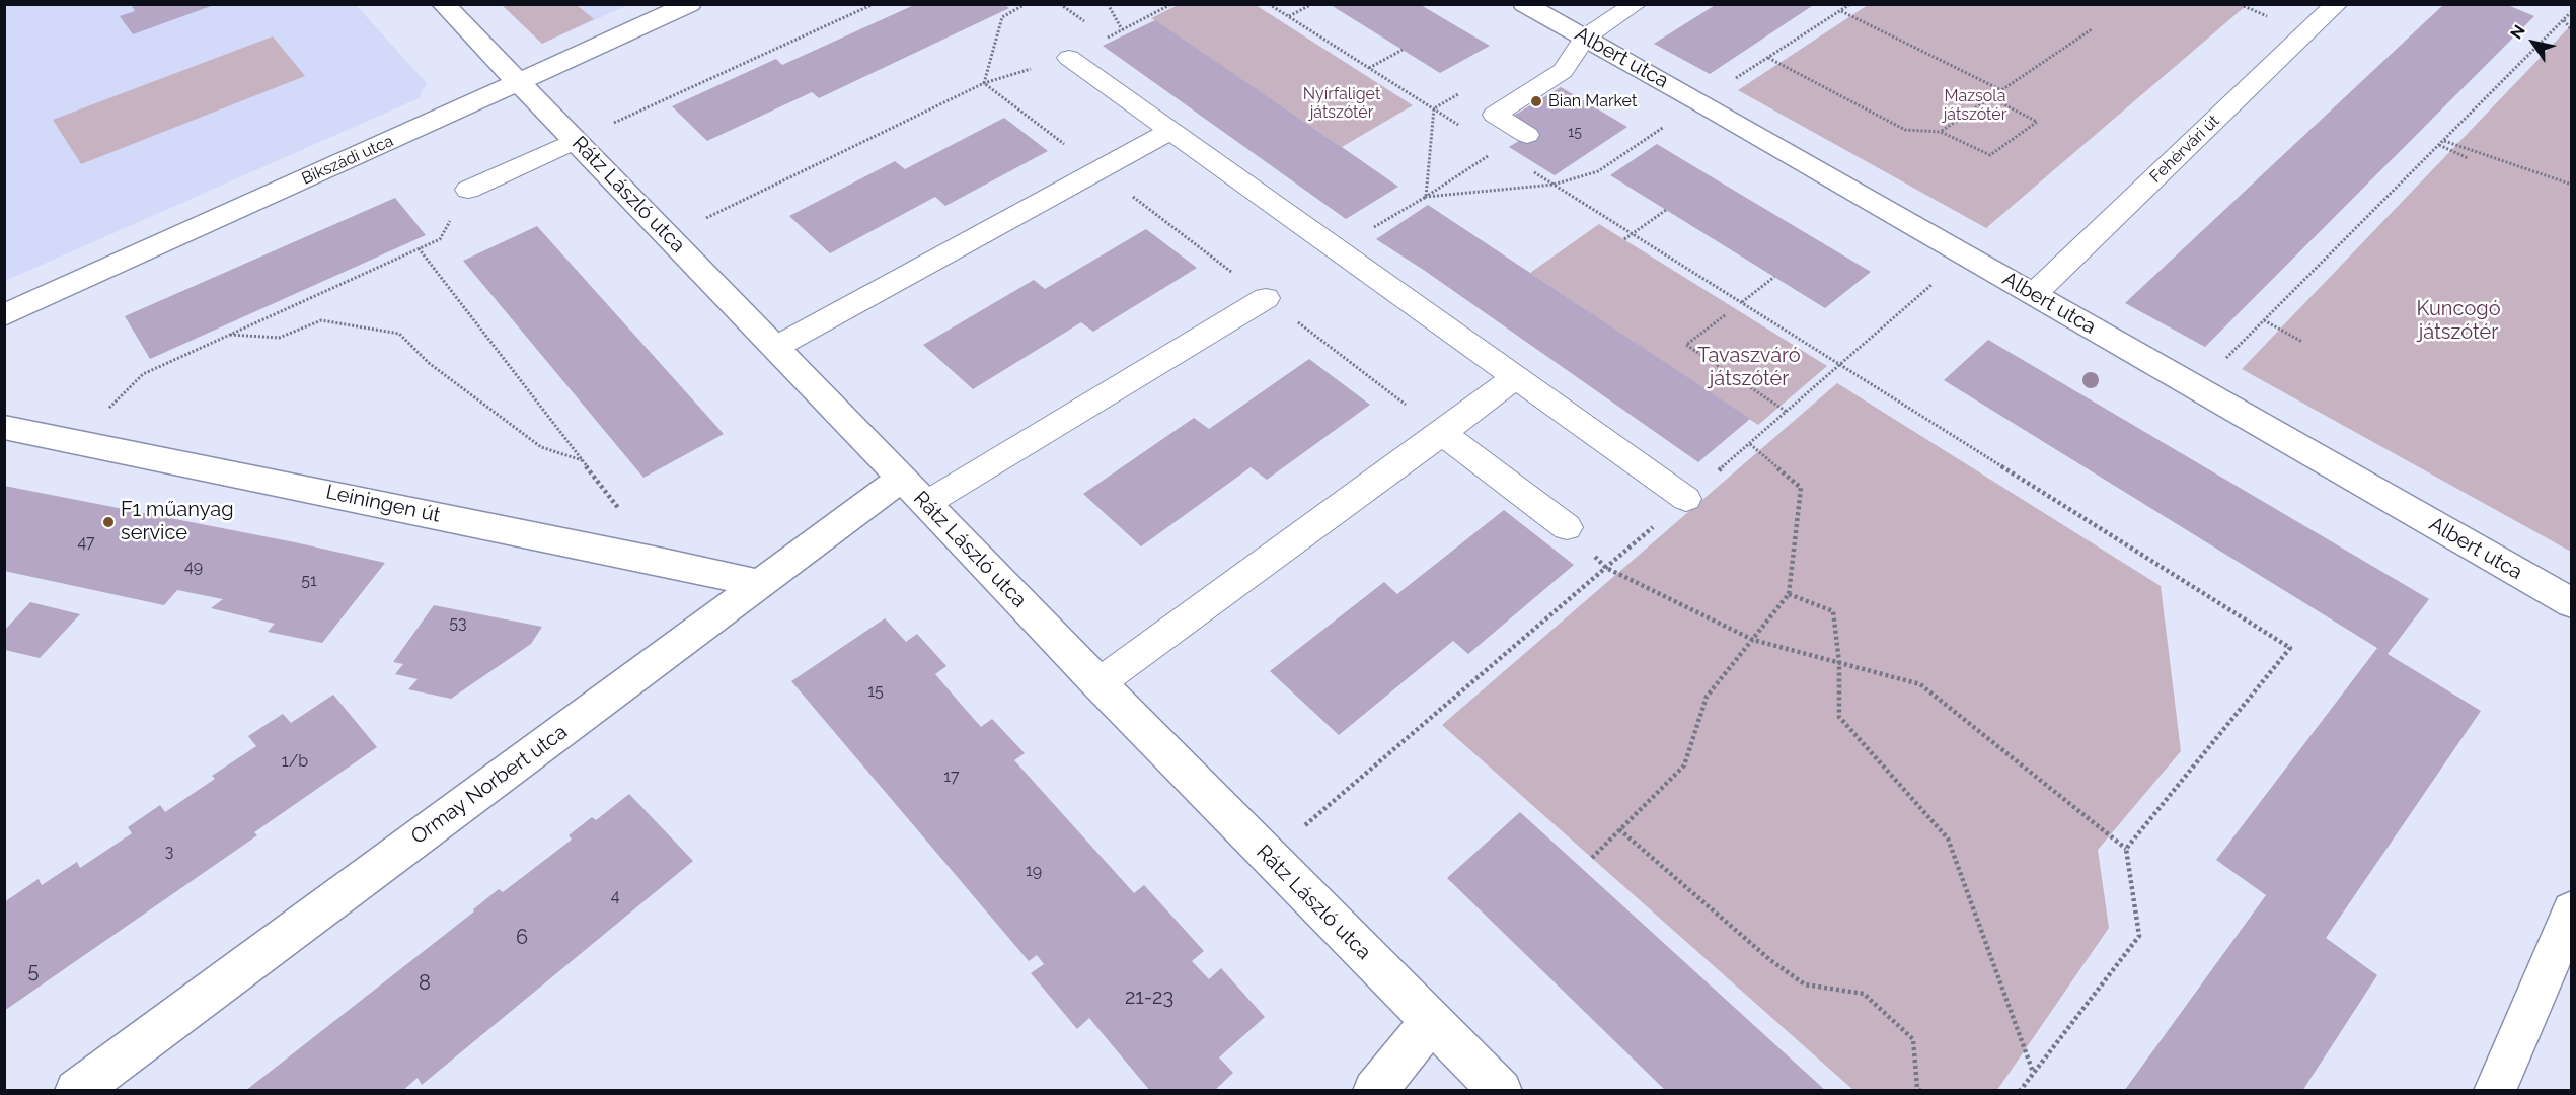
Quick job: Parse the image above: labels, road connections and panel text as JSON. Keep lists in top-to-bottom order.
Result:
{
  "streets": {
    "street": [
      "Albert utca",
      "Bikszádi utca",
      "Rátz László utca",
      "Leiningen út",
      "Ormay Norbert utca"
    ],
    "lane": ["Fehérvári út"]
  },
  "crossings": [
    ["Albert utca", "Fehérvári út"],
    ["Bikszádi utca", "Rátz László utca"],
    ["Rátz László utca", "Ormay Norbert utca"],
    ["Leiningen út", "Ormay Norbert utca"]
  ],
  "parks": [
    "Nyírfaliget játszótér",
    "Mazsola játszótér",
    "Kuncogó játszótér",
    "Tavaszváró játszótér"
  ],
  "places": ["Bian Market", "F1 műanyag service"],
  "house_numbers": [
    "15",
    "47",
    "49",
    "51",
    "53",
    "15",
    "1/b",
    "17",
    "3",
    "19",
    "4",
    "6",
    "5",
    "8",
    "21-23"
  ],
  "north": "top left"
}
